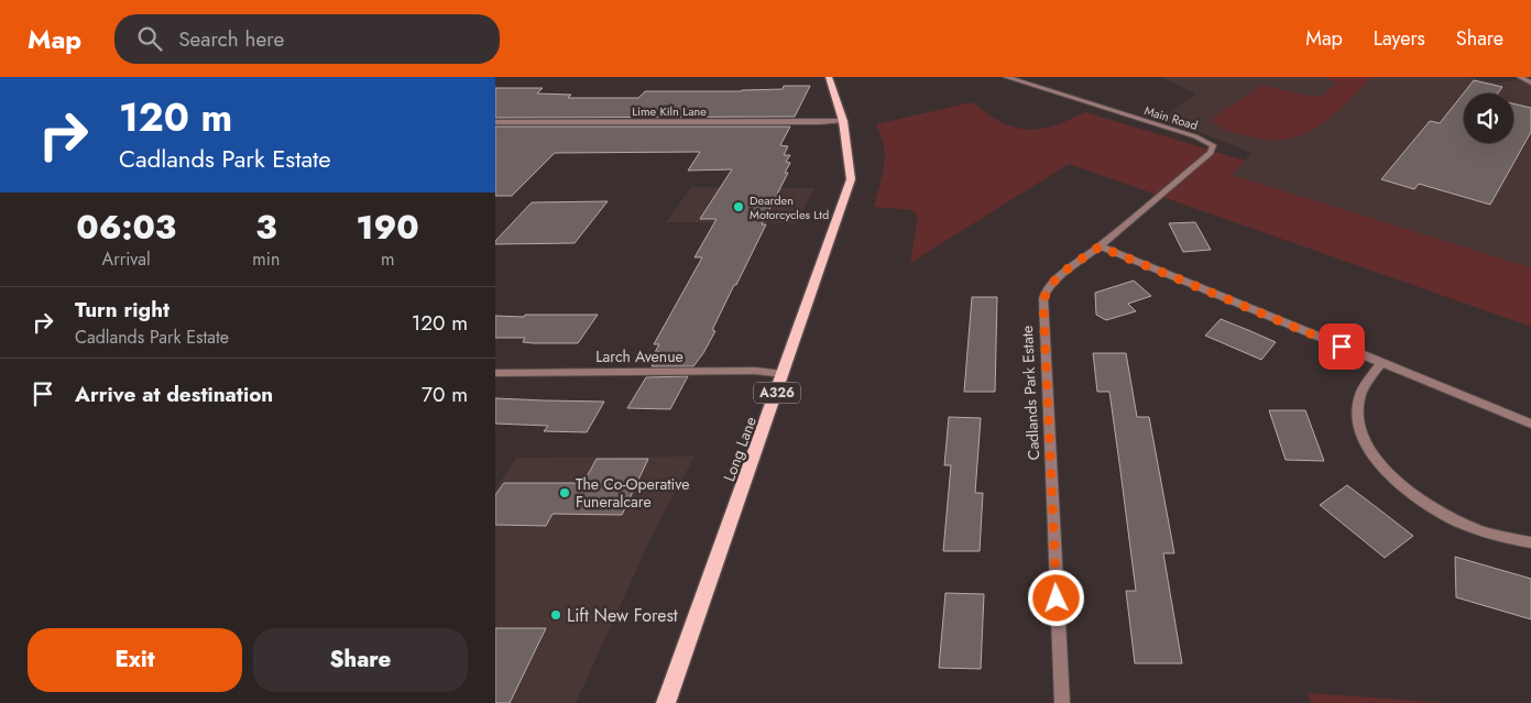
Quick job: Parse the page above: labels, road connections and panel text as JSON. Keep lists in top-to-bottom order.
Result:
{
  "streets": {
    "main road": ["A326", "Long Lane"],
    "street": [
      "Lime Kiln Lane",
      "Main Road",
      "Larch Avenue",
      "Cadlands Park Estate"
    ]
  },
  "crossings": [
    ["Lime Kiln Lane", "Long Lane"],
    ["Main Road", "Cadlands Park Estate"],
    ["Larch Avenue", "Long Lane"]
  ],
  "places": ["Dearden Motorcycles Ltd", "The Co-Operative Funeralcare", "Lift New Forest"],
  "page": {
    "header": "Map",
    "search": "Search here",
    "nav": ["Map", "Layers", "Share"],
    "turn": ["120 m", "Cadlands Park Estate"],
    "eta": [
      "06:03",
      "Arrival",
      "3",
      "min",
      "190",
      "m"
    ],
    "list": [
      {
        "name": "Turn right",
        "note": "Cadlands Park Estate",
        "value": "120 m"
      },
      {
        "name": "Arrive at destination",
        "value": "70 m"
      }
    ],
    "buttons": ["Exit", "Share"]
  }
}
